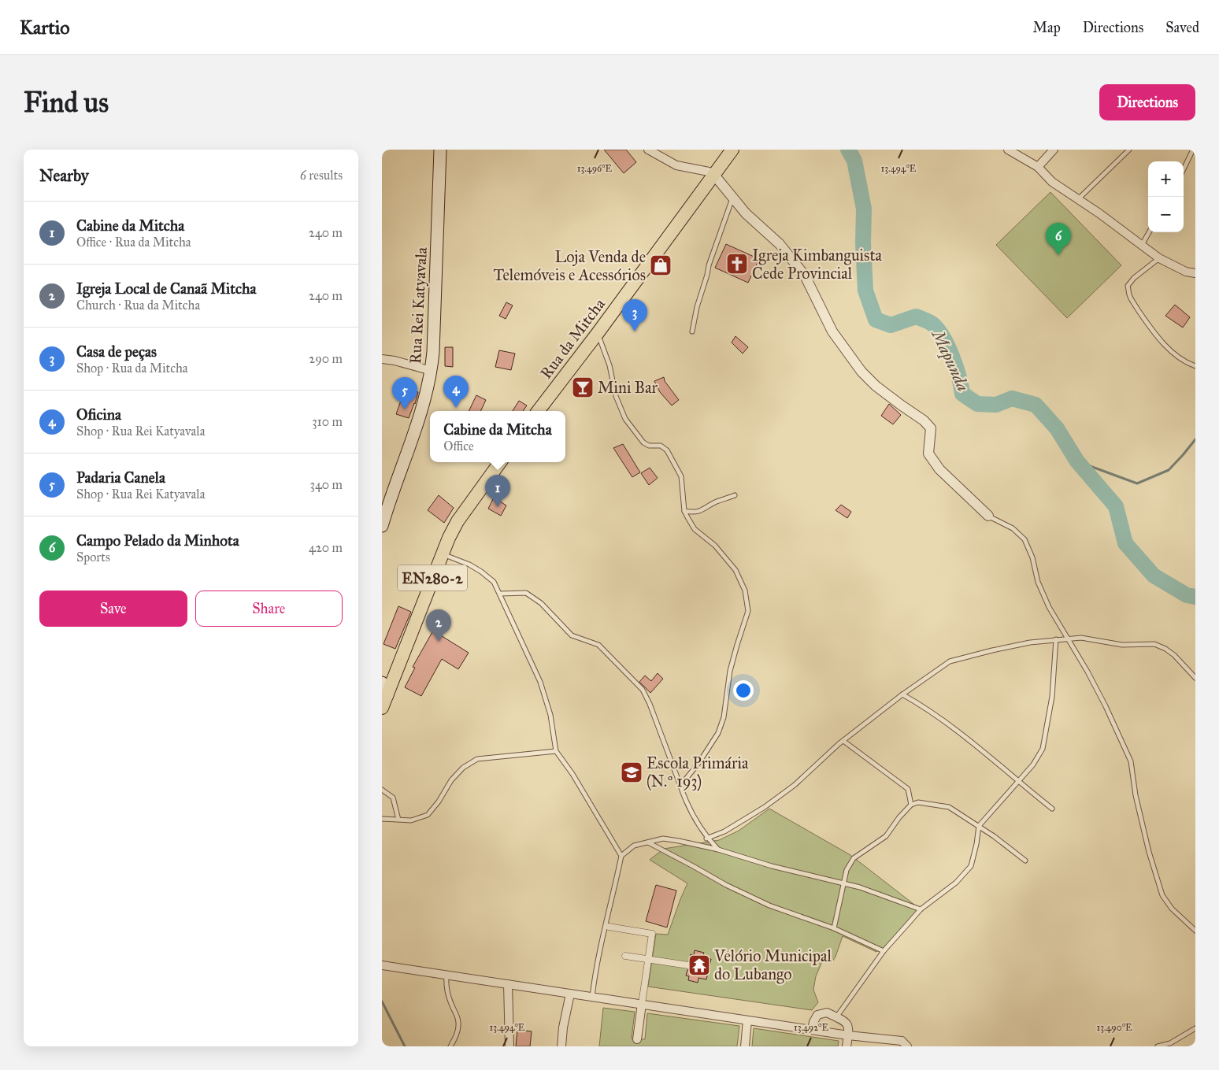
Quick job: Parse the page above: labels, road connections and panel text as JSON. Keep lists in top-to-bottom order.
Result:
{
  "streets": {
    "main road": ["Rua Rei Katyavala", "Rua da Mitcha", "EN280-2"]
  },
  "water": ["Mapunda"],
  "places": {
    "church": ["Igreja Kimbanguista Cede Provincial"],
    "shop": ["Loja Venda de Telemóveis e Acessórios"],
    "bar": ["Mini Bar"],
    "school or university": ["Escola Primária (N.º 193)"],
    "temple": ["Velório Municipal do Lubango"]
  },
  "page": {
    "header": "Kartio",
    "nav": ["Map", "Directions", "Saved"],
    "buttons": [
      "Directions",
      ["Save", "Share"]
    ],
    "title": "Find us",
    "heading": ["Nearby", "6 results"],
    "map_buttons": ["+", "−"],
    "list": [
      {
        "mark": "1",
        "name": "Cabine da Mitcha",
        "note": "Office · Rua da Mitcha",
        "value": "240 m"
      },
      {
        "mark": "2",
        "name": "Igreja Local de Canaã Mitcha",
        "note": "Church · Rua da Mitcha",
        "value": "240 m"
      },
      {
        "mark": "3",
        "name": "Casa de peças",
        "note": "Shop · Rua da Mitcha",
        "value": "290 m"
      },
      {
        "mark": "4",
        "name": "Oficina",
        "note": "Shop · Rua Rei Katyavala",
        "value": "310 m"
      },
      {
        "mark": "5",
        "name": "Padaria Canela",
        "note": "Shop · Rua Rei Katyavala",
        "value": "340 m"
      },
      {
        "mark": "6",
        "name": "Campo Pelado da Minhota",
        "note": "Sports",
        "value": "420 m"
      }
    ],
    "pins": [
      "6",
      "3",
      "4",
      "5",
      "1",
      "2"
    ],
    "popup": ["Cabine da Mitcha", "Office"]
  },
  "coordinates": [
    "13.494°E",
    "13.496°E",
    "13.492°E",
    "13.490°E"
  ]
}
